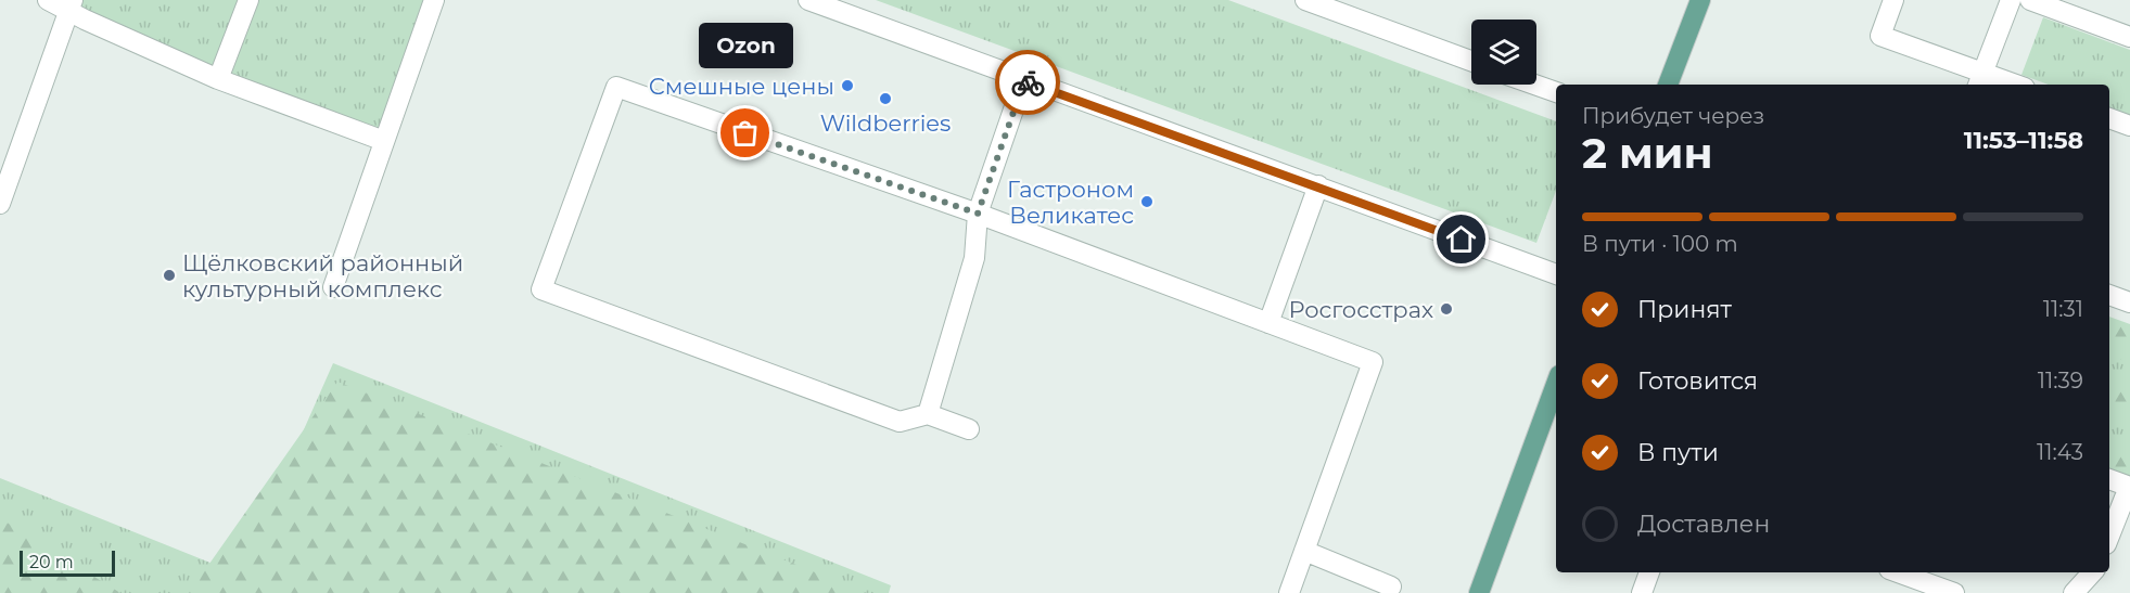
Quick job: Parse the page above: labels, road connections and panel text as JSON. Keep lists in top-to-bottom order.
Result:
{
  "places": [
    "Смешные цены",
    "Wildberries",
    "Ozon",
    "Гастроном Великатес",
    "Щёлковский районный культурный комплекс",
    "Росгосстрах"
  ],
  "scale_bar": "20 m",
  "page": {
    "bubble": "Ozon",
    "heading": ["2 мин", "Прибудет через", "11:53–11:58"],
    "bar": "В пути · 100 m",
    "list": [
      ["Принят", "11:31"],
      ["Готовится", "11:39"],
      ["В пути", "11:43"],
      "Доставлен"
    ],
    "scale": "20 m"
  }
}
